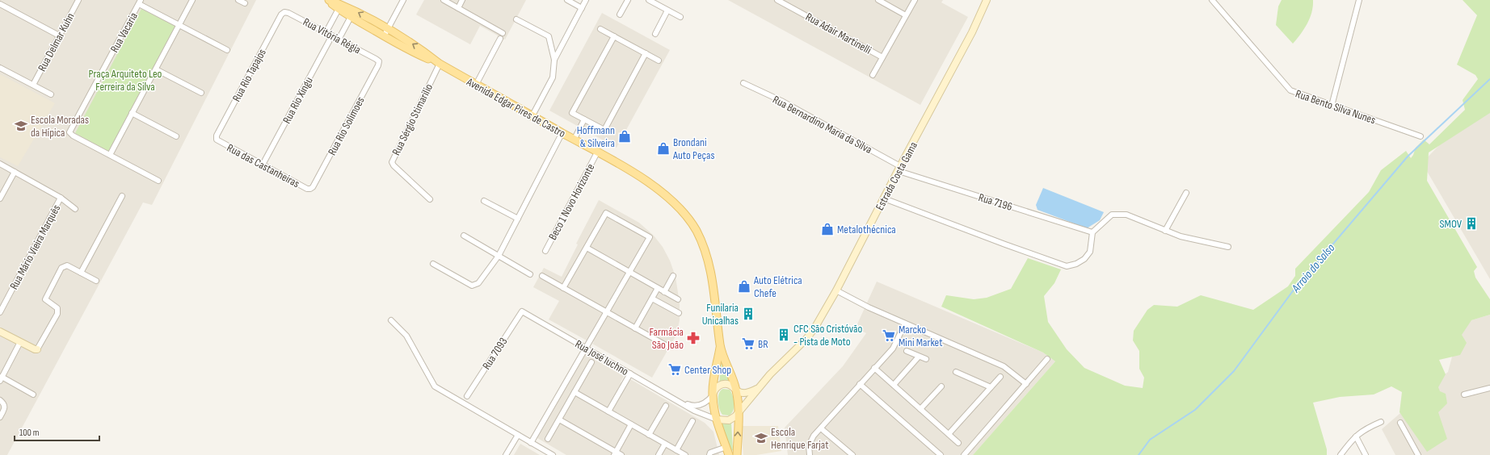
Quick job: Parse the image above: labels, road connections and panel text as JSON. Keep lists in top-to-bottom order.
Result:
{
  "streets": {
    "main road": ["Avenida Edgar Pires de Castro", "Estrada Costa Gama"],
    "street": [
      "Rua Vacaria",
      "Rua Adair Martinelli",
      "Rua Vitória Régia",
      "Rua Delmar Kuhn",
      "Rua Rio Tapajos",
      "Rua Rio Xingu",
      "Rua Bento Silva Nunes",
      "Rua Sérgio Stimarilio",
      "Rua Bernardino Maria da Silva",
      "Rua Rio Solimoes",
      "Rua das Castanheiras",
      "Beco 1 Novo Horizonte",
      "Rua 7196",
      "Rua Mário Vieira Marquês",
      "Rua 7093",
      "Rua José Iuchno"
    ]
  },
  "crossings": [
    ["Rua Vitória Régia", "Rua Rio Tapajos"],
    ["Rua Vitória Régia", "Rua Rio Xingu"],
    ["Rua Vitória Régia", "Rua Rio Solimoes"],
    ["Rua Rio Tapajos", "Rua das Castanheiras"],
    ["Rua Rio Xingu", "Rua das Castanheiras"],
    ["Avenida Edgar Pires de Castro", "Rua Sérgio Stimarilio"],
    ["Avenida Edgar Pires de Castro", "Estrada Costa Gama"],
    ["Avenida Edgar Pires de Castro", "Beco 1 Novo Horizonte"],
    ["Avenida Edgar Pires de Castro", "Rua José Iuchno"],
    ["Rua Bernardino Maria da Silva", "Estrada Costa Gama"],
    ["Rua Bernardino Maria da Silva", "Rua 7196"],
    ["Rua Rio Solimoes", "Rua das Castanheiras"],
    ["Estrada Costa Gama", "Rua 7196"],
    ["Estrada Costa Gama", "Rua José Iuchno"],
    ["Rua 7093", "Rua José Iuchno"]
  ],
  "water": ["Arroio do Salso"],
  "parks": ["Praça Arquiteto Leo Ferreira da Silva"],
  "places": {
    "school or university": ["Escola Moradas da Hípica", "Escola Henrique Farjat"],
    "shop": [
      "Hoffmann & Silveira",
      "Brondani Auto Peças",
      "Metalothécnica",
      "Auto Elétrica Chefe"
    ],
    "building": ["SMOV", "Funilaria Unicalhas", "CFC São Cristóvão - Pista de Moto"],
    "supermarket": ["Marcko Mini Market", "BR", "Center Shop"],
    "pharmacy": ["Farmácia São João"]
  },
  "scale_bar": "100 m"
}
